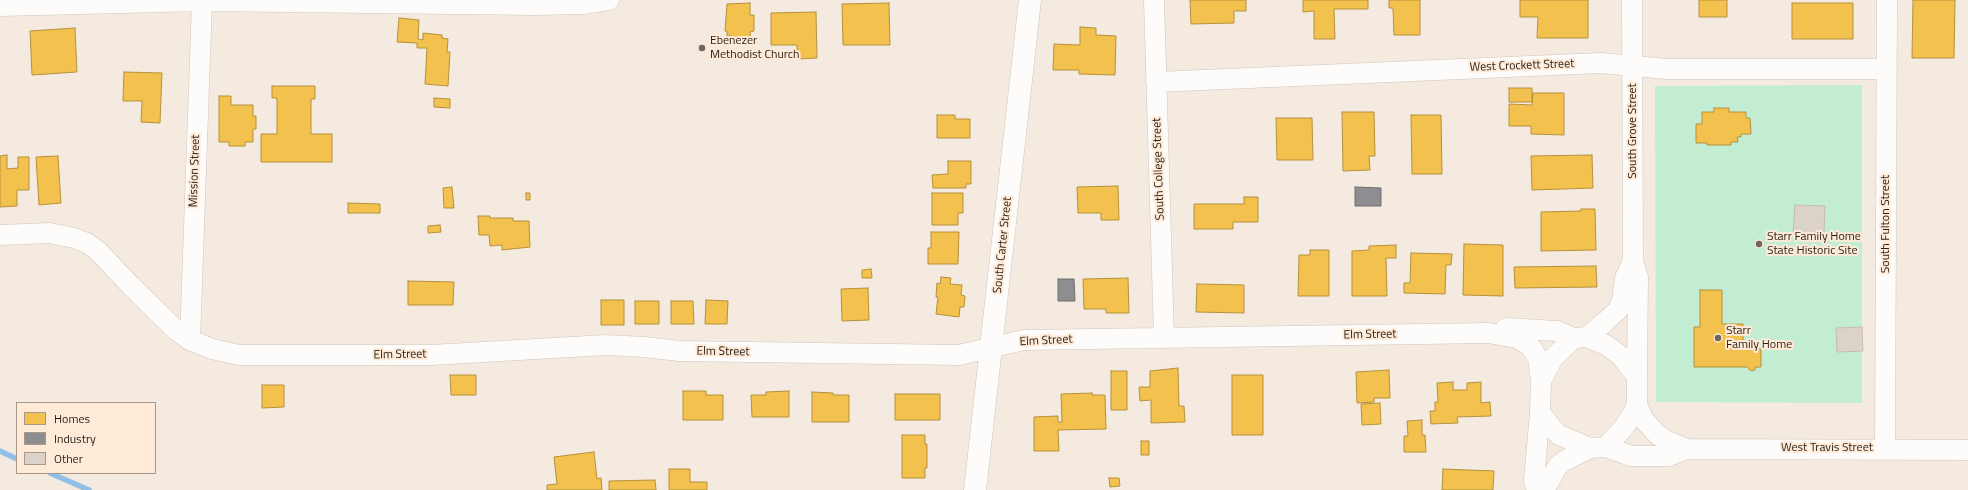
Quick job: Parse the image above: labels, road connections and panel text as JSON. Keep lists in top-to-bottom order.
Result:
{
  "streets": {
    "street": [
      "West Crockett Street",
      "South Grove Street",
      "South College Street",
      "Mission Street",
      "South Fulton Street",
      "South Carter Street",
      "Elm Street",
      "West Travis Street"
    ]
  },
  "crossings": [
    ["West Crockett Street", "South Grove Street"],
    ["West Crockett Street", "South College Street"],
    ["West Crockett Street", "South Fulton Street"],
    ["South Grove Street", "Elm Street"],
    ["South Grove Street", "West Travis Street"],
    ["South College Street", "Elm Street"],
    ["Mission Street", "Elm Street"],
    ["South Fulton Street", "West Travis Street"],
    ["South Carter Street", "Elm Street"],
    ["Elm Street", "West Travis Street"]
  ],
  "places": ["Ebenezer Methodist Church", "Starr Family Home State Historic Site", "Starr Family Home"],
  "legend": ["Homes", "Industry", "Other"]
}
